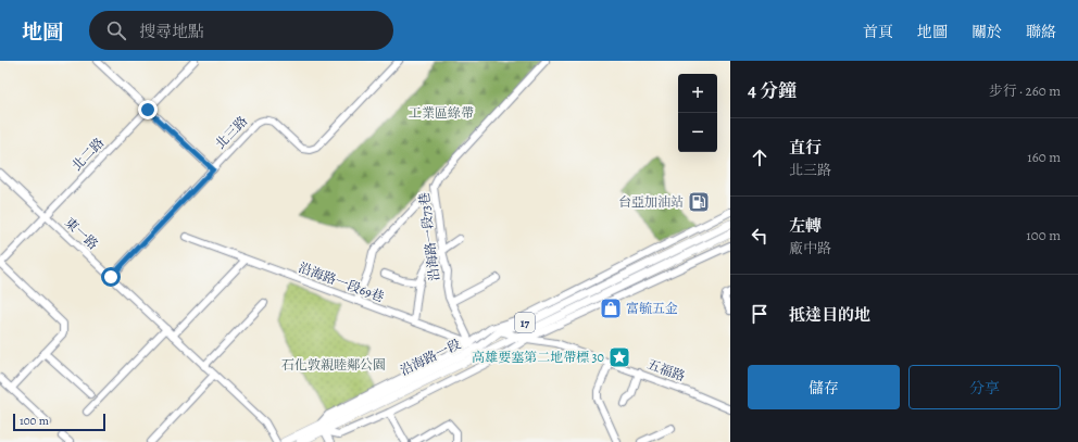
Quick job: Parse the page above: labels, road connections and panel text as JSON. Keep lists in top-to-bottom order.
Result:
{
  "streets": {
    "main road": ["17", "沿海路一段"],
    "street": [
      "北三路",
      "北二路",
      "東一路",
      "沿海路一段73巷",
      "沿海路一段69巷",
      "五福路"
    ]
  },
  "crossings": [
    ["北三路", "東一路"],
    ["北二路", "東一路"],
    ["沿海路一段73巷", "沿海路一段69巷"],
    ["沿海路一段73巷", "沿海路一段"],
    ["沿海路一段69巷", "沿海路一段"],
    ["17", "沿海路一段"],
    ["沿海路一段", "五福路"]
  ],
  "parks": ["工業區綠帶", "石化敦親睦鄰公園"],
  "places": {
    "fuel station": ["台亞加油站"],
    "shop": ["富毓五金"],
    "place": ["高雄要塞第二地帶標 30"]
  },
  "scale_bar": "100 m",
  "page": {
    "header": "地圖",
    "search": "搜尋地點",
    "nav": [
      "首頁",
      "地圖",
      "關於",
      "聯絡"
    ],
    "heading": ["4 分鐘", "步行 · 260 m"],
    "map_buttons": ["+", "−"],
    "list": [
      ["直行", "北三路", "160 m"],
      ["左轉", "廠中路", "100 m"],
      "抵達目的地"
    ],
    "buttons": ["儲存", "分享"],
    "scale": "100 m"
  }
}
